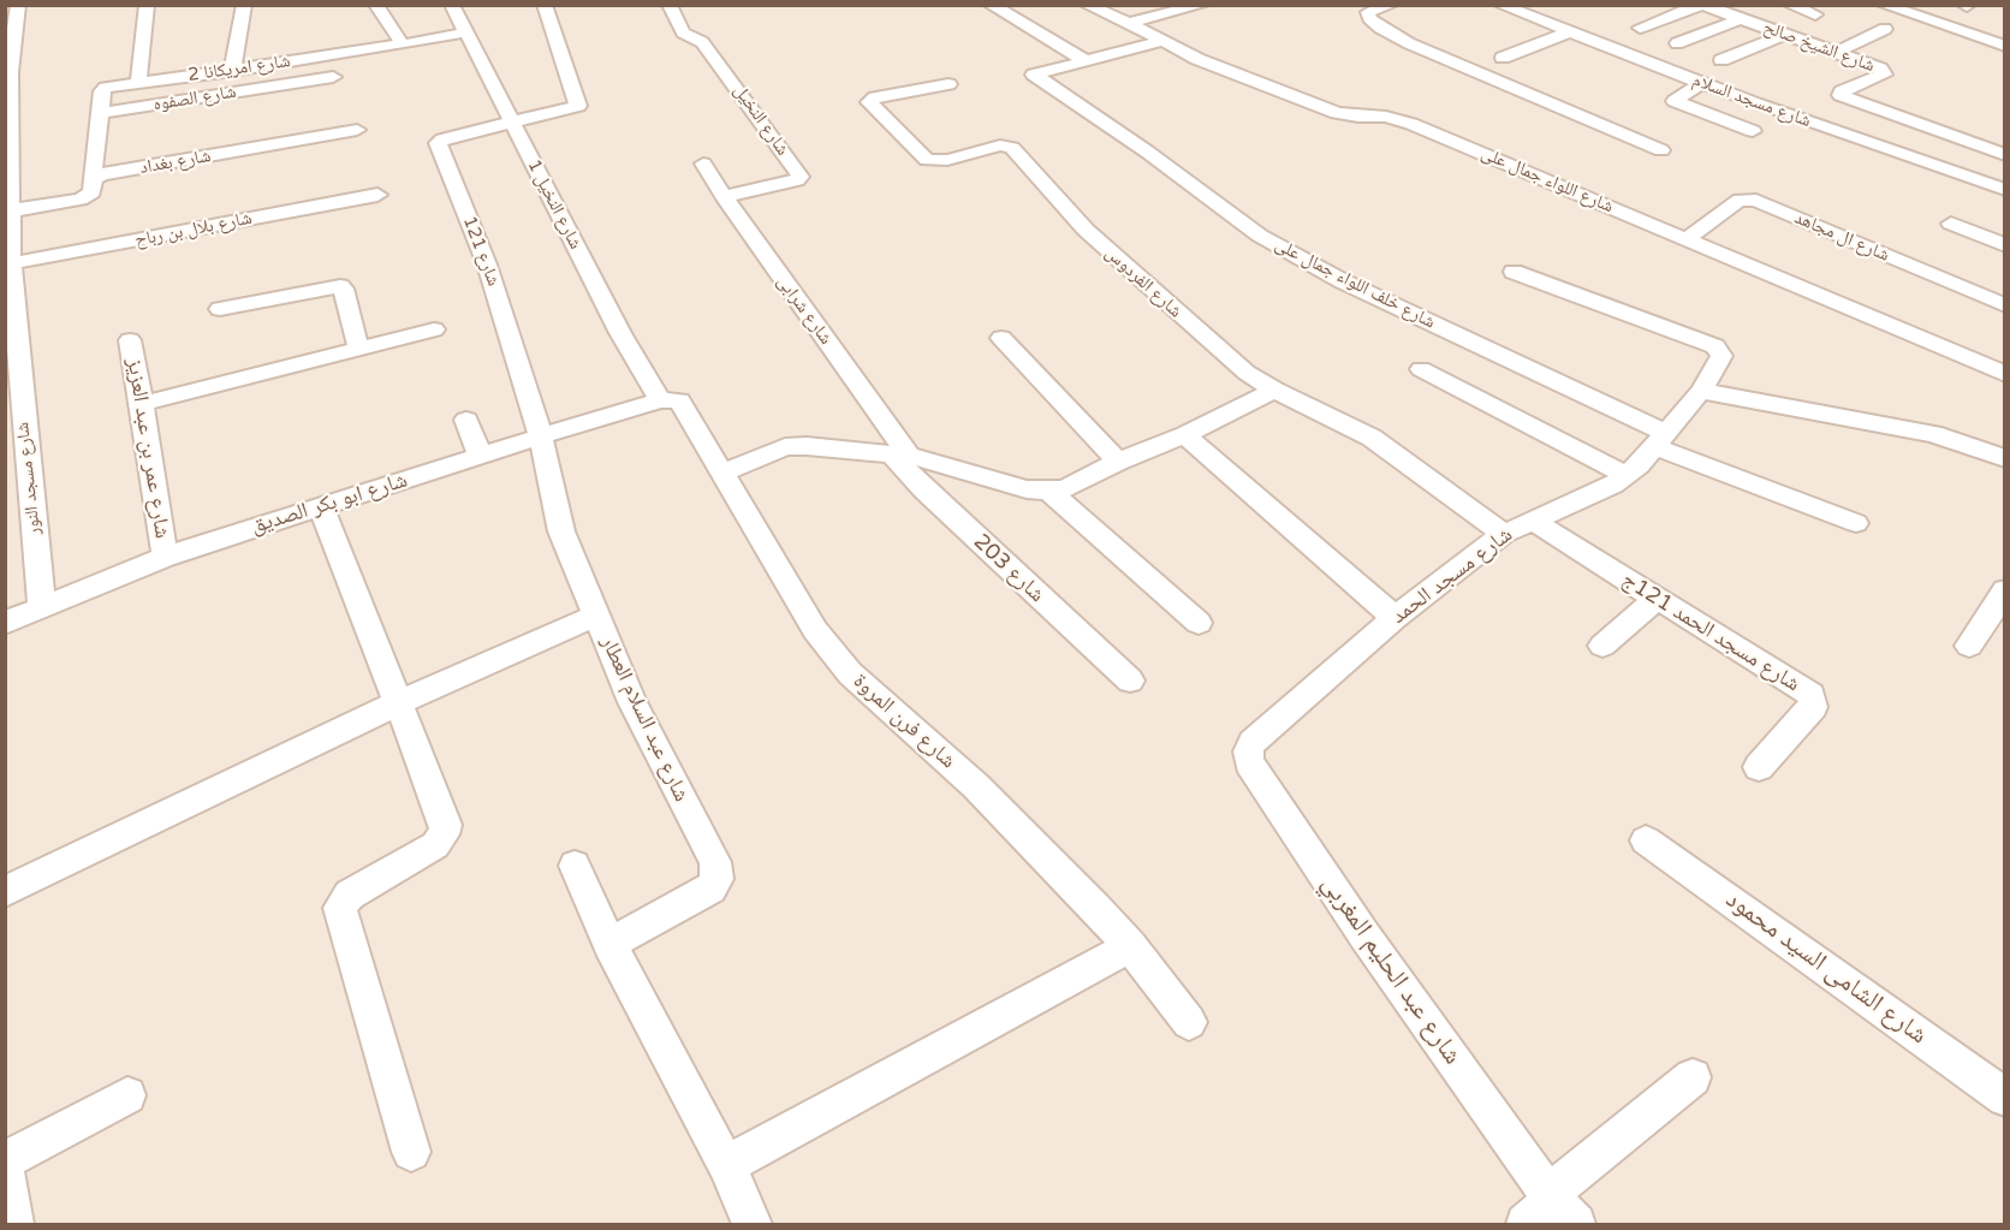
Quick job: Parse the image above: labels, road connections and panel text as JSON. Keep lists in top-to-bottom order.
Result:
{
  "streets": {
    "street": [
      "شارع الشيخ صالح",
      "شارع امريكانا 2",
      "شارع الصفوه",
      "شارع مسجد السلام",
      "شارع النخيل",
      "شارع بغداد",
      "شارع اللواء جمال على",
      "شارع النخيل 1",
      "شارع بلال بن رباح",
      "شارع ال مجاهد",
      "شارع 121",
      "شارع الفردوس",
      "شارع خلف اللواء جمال على",
      "شارع شرابى",
      "شارع عمر بن عبد العزيز",
      "شارع مسجد النور",
      "شارع ابو بكر الصديق",
      "شارع 203",
      "شارع مسجد الحمد",
      "شارع مسجد الحمد 121ج",
      "شارع عبد السلام العطار",
      "شارع فرن المروة",
      "شارع الشامى السيد محمود",
      "شارع عبد الحليم المغربي"
    ]
  },
  "crossings": [
    ["شارع امريكانا 2", "شارع الصفوه"],
    ["شارع امريكانا 2", "شارع بغداد"],
    ["شارع امريكانا 2", "شارع النخيل 1"],
    ["شارع النخيل", "شارع شرابى"],
    ["شارع اللواء جمال على", "شارع ال مجاهد"],
    ["شارع النخيل 1", "شارع 121"],
    ["شارع النخيل 1", "شارع ابو بكر الصديق"],
    ["شارع النخيل 1", "شارع فرن المروة"],
    ["شارع بلال بن رباح", "شارع مسجد النور"],
    ["شارع 121", "شارع ابو بكر الصديق"],
    ["شارع 121", "شارع عبد السلام العطار"],
    ["شارع الفردوس", "شارع مسجد الحمد"],
    ["شارع خلف اللواء جمال على", "شارع مسجد الحمد"],
    ["شارع شرابى", "شارع 203"],
    ["شارع عمر بن عبد العزيز", "شارع ابو بكر الصديق"],
    ["شارع مسجد النور", "شارع ابو بكر الصديق"],
    ["شارع ابو بكر الصديق", "شارع عبد السلام العطار"],
    ["شارع ابو بكر الصديق", "شارع فرن المروة"],
    ["شارع مسجد الحمد", "شارع مسجد الحمد 121ج"],
    ["شارع مسجد الحمد", "شارع عبد الحليم المغربي"]
  ]
}
